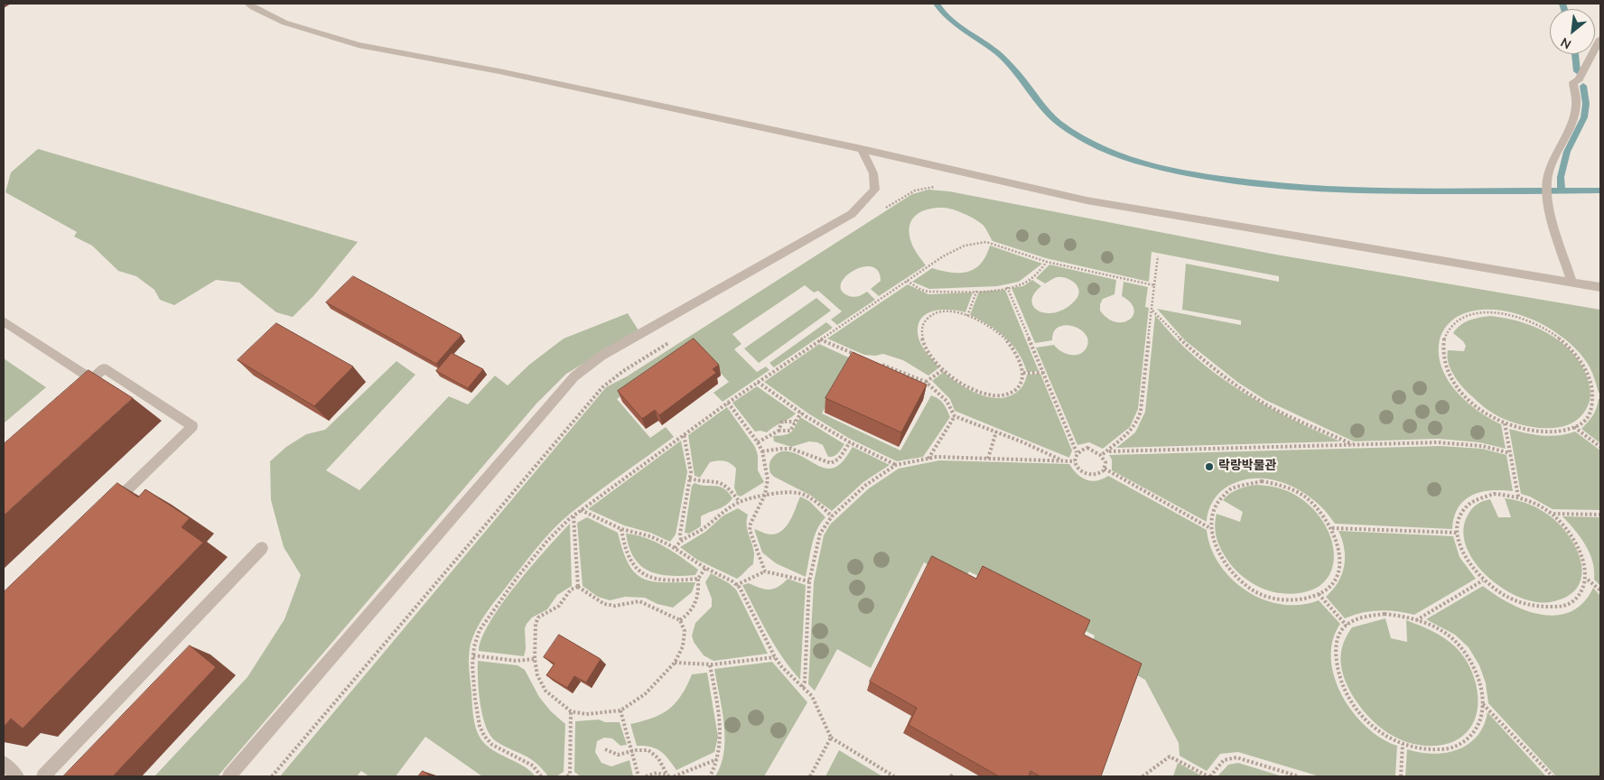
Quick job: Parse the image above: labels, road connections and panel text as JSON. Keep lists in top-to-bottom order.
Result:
{
  "places": ["락랑박물관"],
  "north": "bottom left"
}
